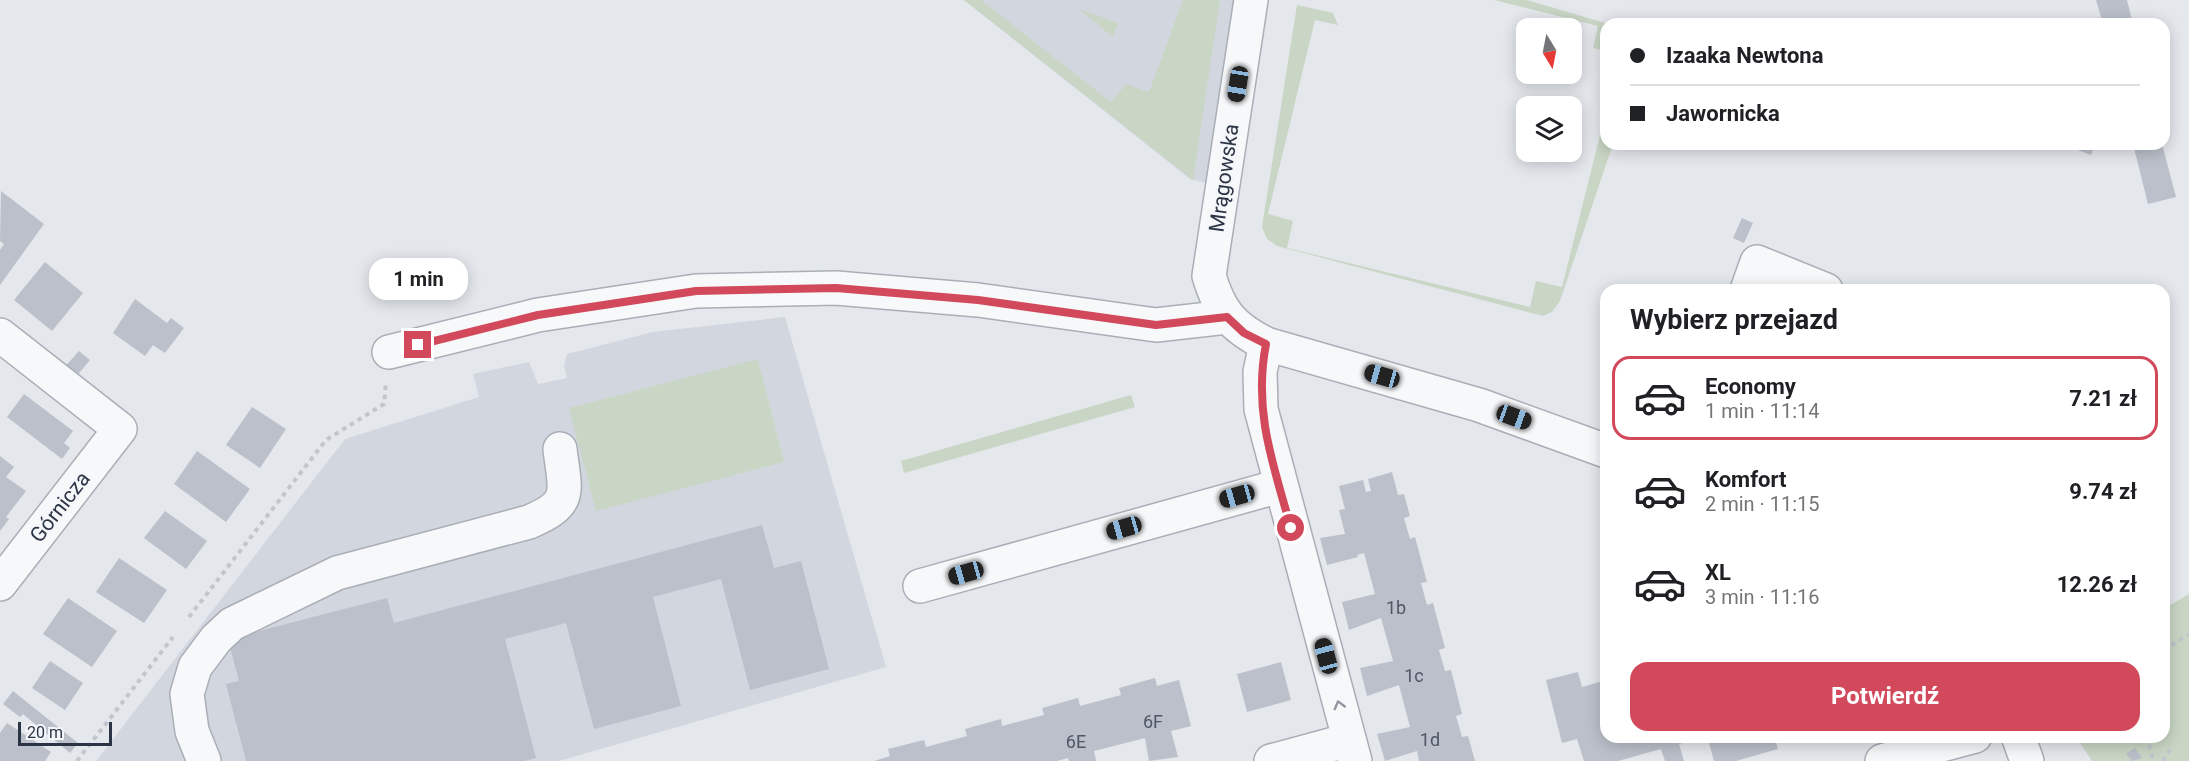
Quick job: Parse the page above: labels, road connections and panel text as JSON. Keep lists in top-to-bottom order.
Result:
{
  "streets": {
    "street": ["Mrągowska", "Górnicza"]
  },
  "house_numbers": [
    "1b",
    "1c",
    "6F",
    "1d",
    "6E"
  ],
  "scale_bar": "20 m",
  "north": "bottom",
  "page": {
    "banner": ["Izaaka Newtona", "Jawornicka"],
    "bubble": "1 min",
    "heading": "Wybierz przejazd",
    "list": [
      {
        "name": "Economy",
        "note": "1 min · 11:14",
        "value": "7.21 zł"
      },
      {
        "name": "Komfort",
        "note": "2 min · 11:15",
        "value": "9.74 zł"
      },
      {
        "name": "XL",
        "note": "3 min · 11:16",
        "value": "12.26 zł"
      }
    ],
    "buttons": "Potwierdź",
    "scale": "20 m"
  }
}
